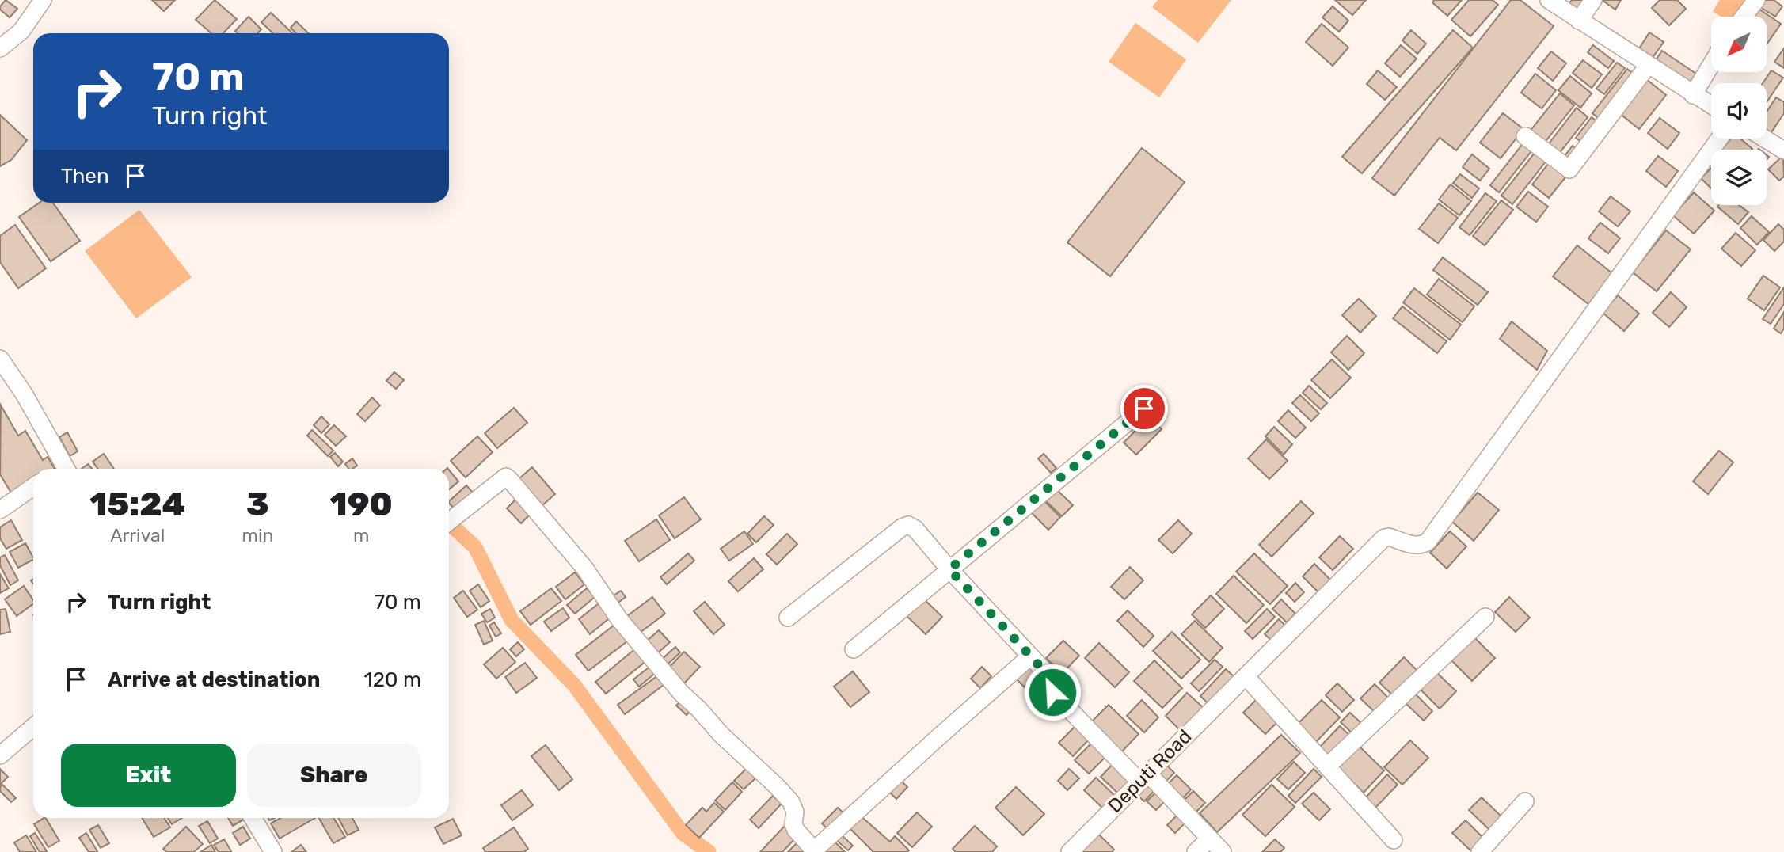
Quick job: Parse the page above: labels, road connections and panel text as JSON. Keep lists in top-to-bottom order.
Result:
{
  "streets": {
    "street": ["Deputi Road"]
  },
  "north": "bottom left",
  "page": {
    "turn": ["70 m", "Turn right"],
    "then": "Then",
    "eta": [
      "15:24",
      "Arrival",
      "3",
      "min",
      "190",
      "m"
    ],
    "list": [
      {
        "name": "Turn right",
        "value": "70 m"
      },
      {
        "name": "Arrive at destination",
        "value": "120 m"
      }
    ],
    "buttons": ["Exit", "Share"]
  }
}
